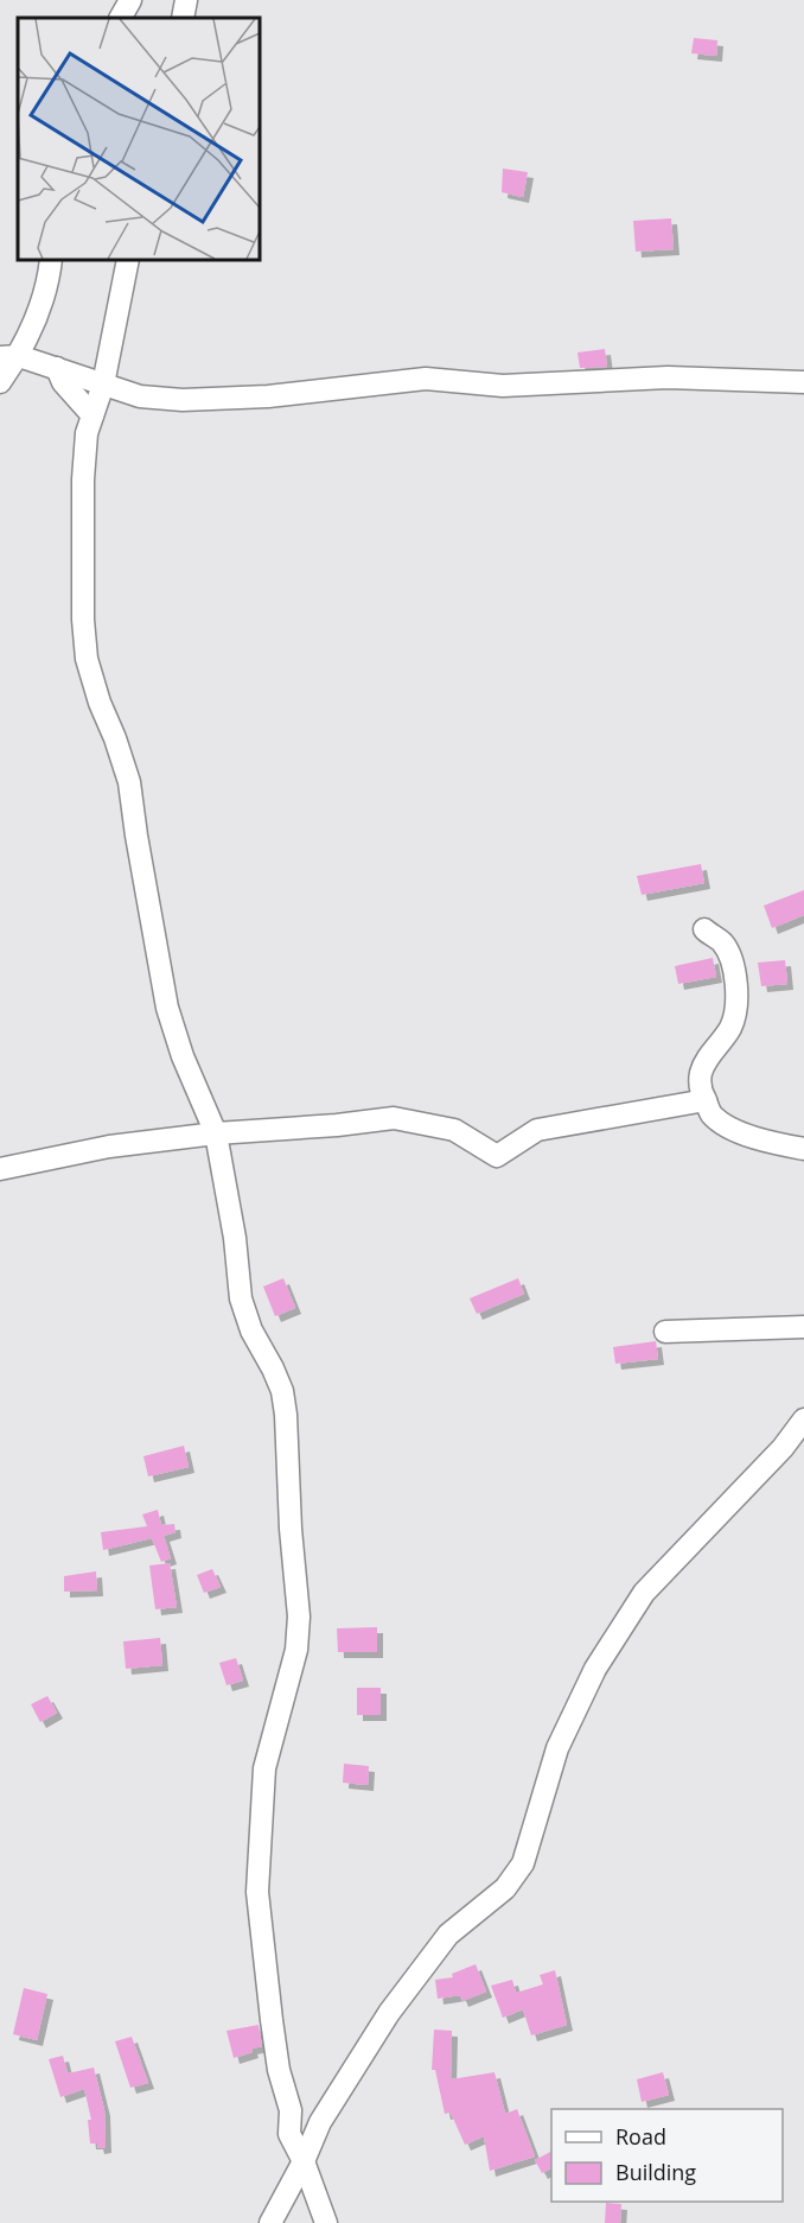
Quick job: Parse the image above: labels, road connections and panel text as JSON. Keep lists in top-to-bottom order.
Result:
{
  "legend": ["Road", "Building"]
}
